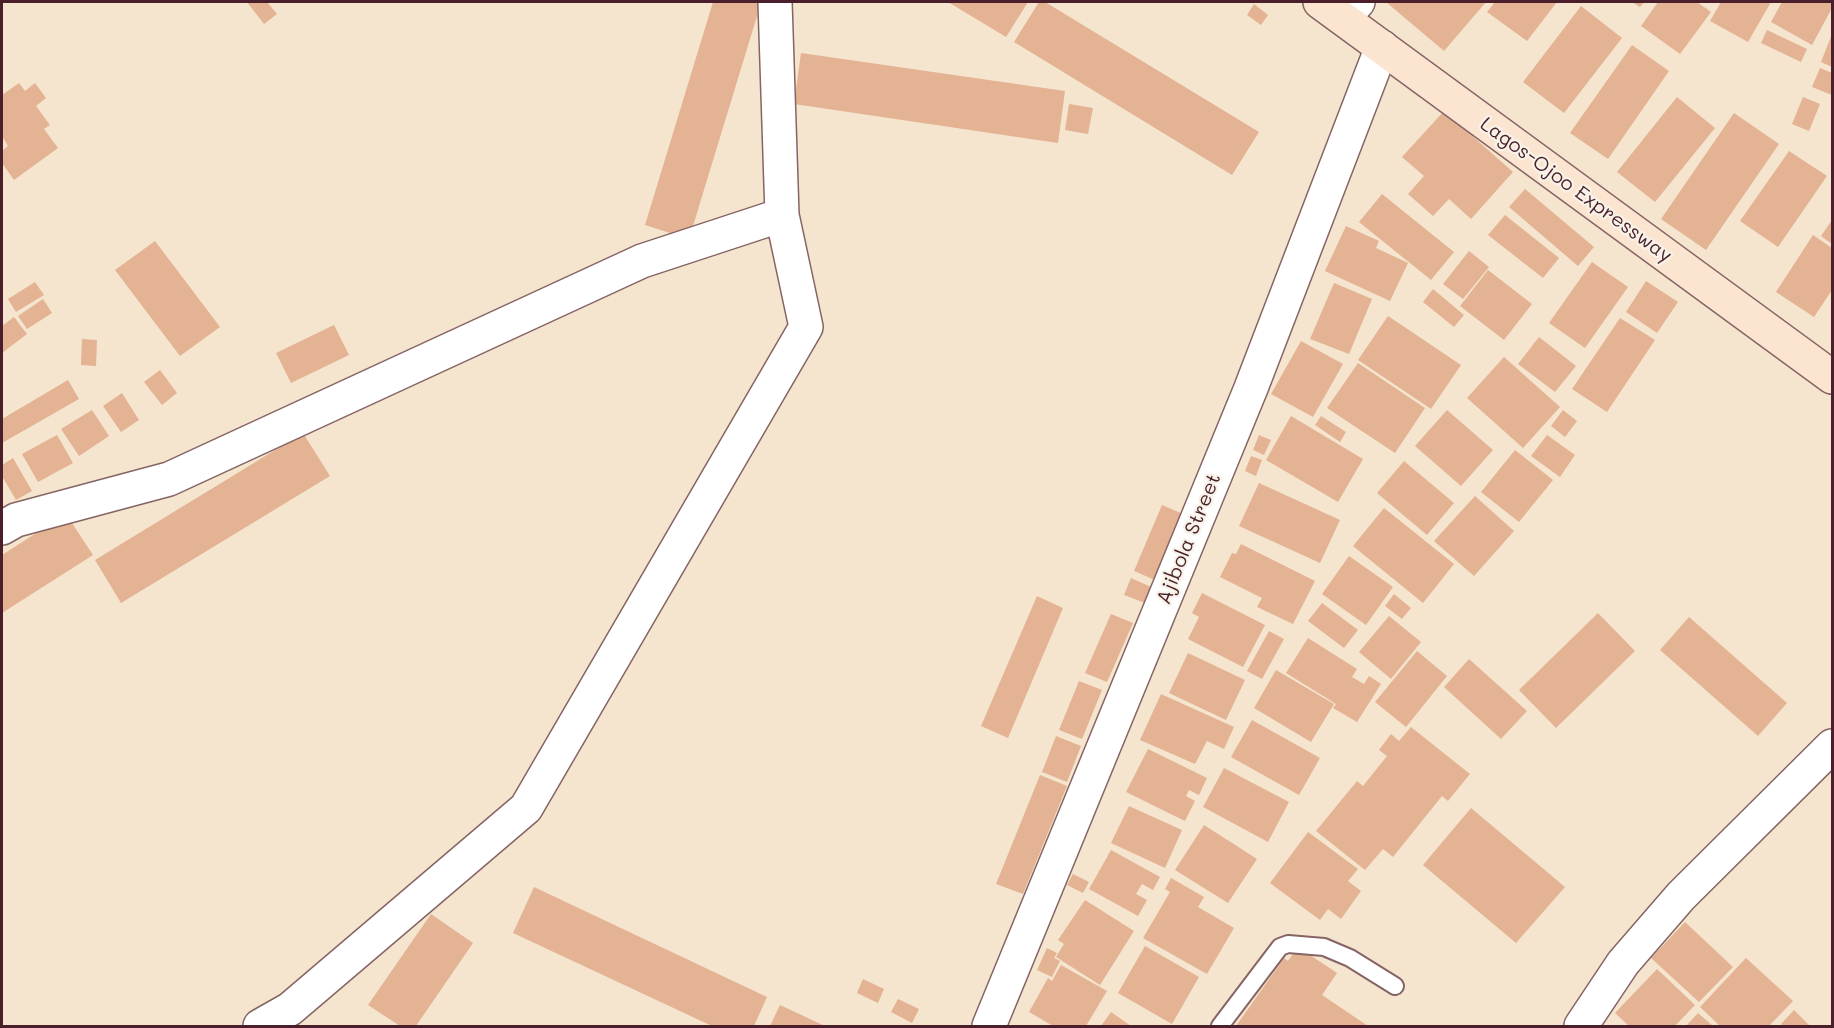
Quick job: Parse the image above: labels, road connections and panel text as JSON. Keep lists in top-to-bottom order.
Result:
{
  "streets": {
    "main road": ["Lagos-Ojoo Expressway"],
    "street": ["Ajibola Street"]
  },
  "crossings": [
    ["Lagos-Ojoo Expressway", "Ajibola Street"]
  ]
}
